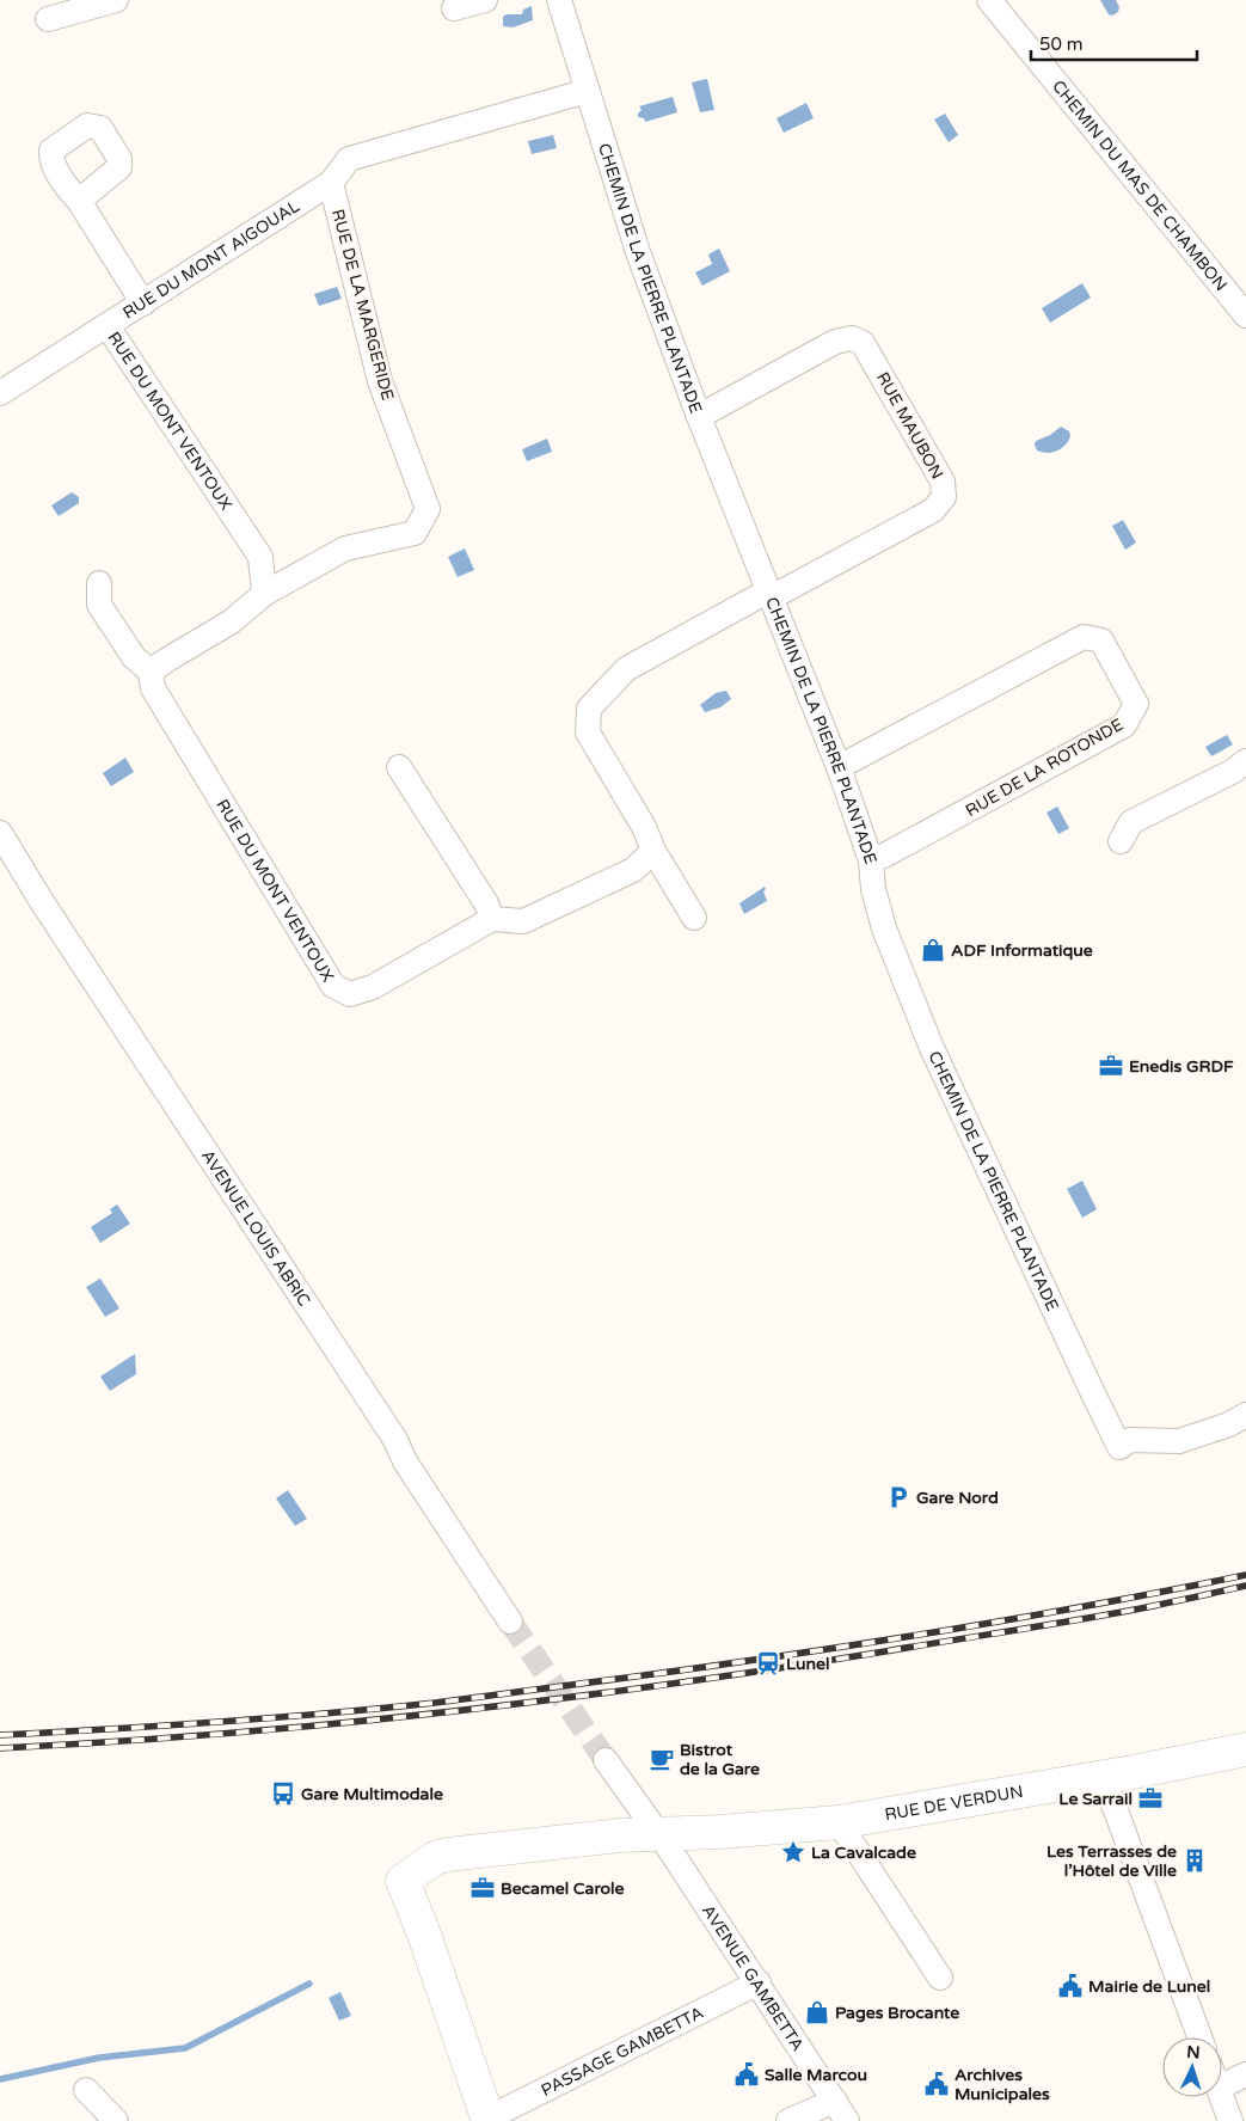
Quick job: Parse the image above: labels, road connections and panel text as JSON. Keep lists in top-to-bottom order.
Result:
{
  "streets": {
    "main road": ["RUE DE VERDUN"],
    "street": [
      "CHEMIN DU MAS DE CHAMBON",
      "RUE DU MONT AIGOUAL",
      "CHEMIN DE LA PIERRE PLANTADE",
      "RUE DE LA MARGERIDE",
      "RUE DU MONT VENTOUX",
      "RUE MAUBON",
      "RUE DE LA ROTONDE",
      "AVENUE LOUIS ABRIC",
      "AVENUE GAMBETTA",
      "PASSAGE GAMBETTA"
    ]
  },
  "crossings": [
    ["RUE DU MONT AIGOUAL", "RUE DE LA MARGERIDE"],
    ["RUE DU MONT AIGOUAL", "RUE DU MONT VENTOUX"],
    ["CHEMIN DE LA PIERRE PLANTADE", "RUE MAUBON"],
    ["CHEMIN DE LA PIERRE PLANTADE", "RUE DE LA ROTONDE"],
    ["RUE DE LA MARGERIDE", "RUE DU MONT VENTOUX"],
    ["RUE DE VERDUN", "AVENUE GAMBETTA"],
    ["RUE DE VERDUN", "PASSAGE GAMBETTA"],
    ["AVENUE GAMBETTA", "PASSAGE GAMBETTA"]
  ],
  "places": {
    "shop": ["ADF Informatique", "Pages Brocante"],
    "office": ["Enedis GRDF", "Le Sarrail", "Becamel Carole"],
    "parking": ["Gare Nord"],
    "station": ["Lunel"],
    "cafe": ["Bistrot de la Gare"],
    "bus stop": ["Gare Multimodale"],
    "place": ["La Cavalcade"],
    "building": ["Les Terrasses de l’Hôtel de Ville"],
    "public building": ["Mairie de Lunel", "Salle Marcou", "Archives Municipales"]
  },
  "scale_bar": "50 m",
  "north": "top"
}
